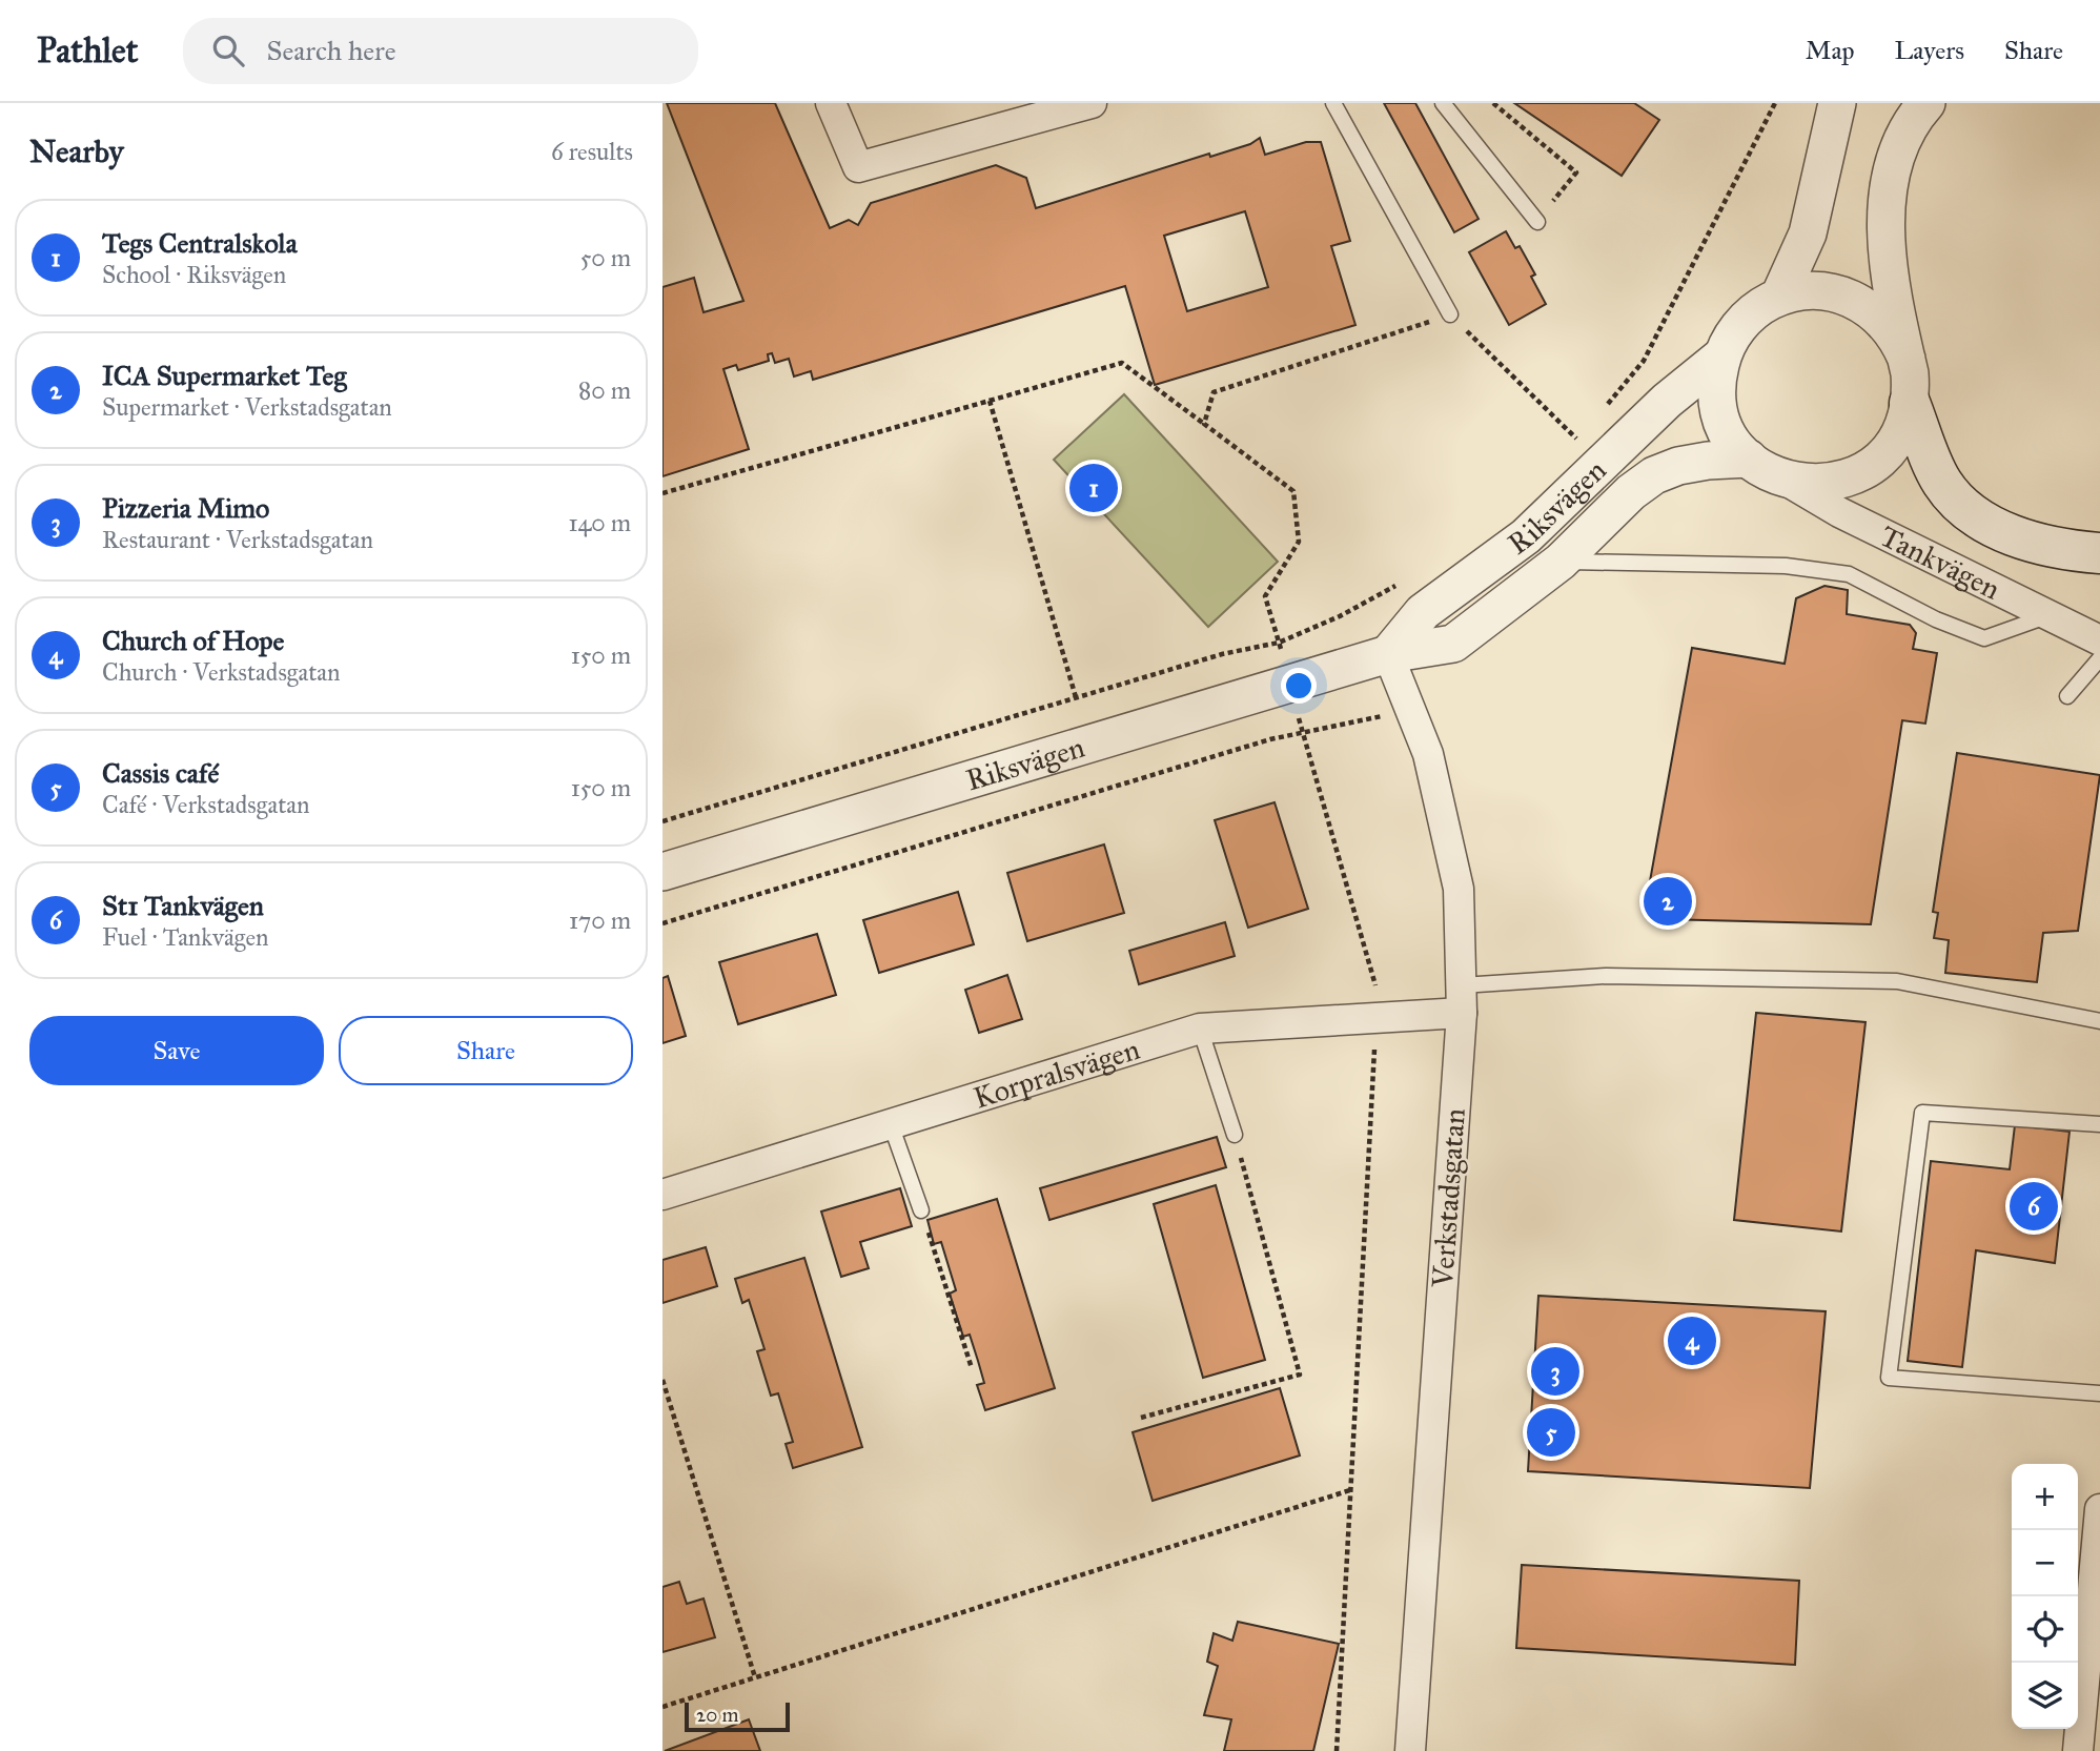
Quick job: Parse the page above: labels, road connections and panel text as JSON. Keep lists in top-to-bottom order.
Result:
{
  "streets": {
    "street": [
      "Riksvägen",
      "Tankvägen",
      "Korpralsvägen",
      "Verkstadsgatan"
    ]
  },
  "crossings": [
    ["Riksvägen", "Tankvägen"],
    ["Riksvägen", "Verkstadsgatan"],
    ["Korpralsvägen", "Verkstadsgatan"]
  ],
  "scale_bar": "20 m",
  "page": {
    "header": "Pathlet",
    "search": "Search here",
    "nav": ["Map", "Layers", "Share"],
    "heading": ["Nearby", "6 results"],
    "list": [
      {
        "mark": "1",
        "name": "Tegs Centralskola",
        "note": "School · Riksvägen",
        "value": "50 m"
      },
      {
        "mark": "2",
        "name": "ICA Supermarket Teg",
        "note": "Supermarket · Verkstadsgatan",
        "value": "80 m"
      },
      {
        "mark": "3",
        "name": "Pizzeria Mimo",
        "note": "Restaurant · Verkstadsgatan",
        "value": "140 m"
      },
      {
        "mark": "4",
        "name": "Church of Hope",
        "note": "Church · Verkstadsgatan",
        "value": "150 m"
      },
      {
        "mark": "5",
        "name": "Cassis café",
        "note": "Café · Verkstadsgatan",
        "value": "150 m"
      },
      {
        "mark": "6",
        "name": "St1 Tankvägen",
        "note": "Fuel · Tankvägen",
        "value": "170 m"
      }
    ],
    "pins": [
      "1",
      "2",
      "6",
      "4",
      "3",
      "5"
    ],
    "buttons": ["Save", "Share"],
    "map_buttons": ["+", "−"],
    "scale": "20 m"
  }
}
